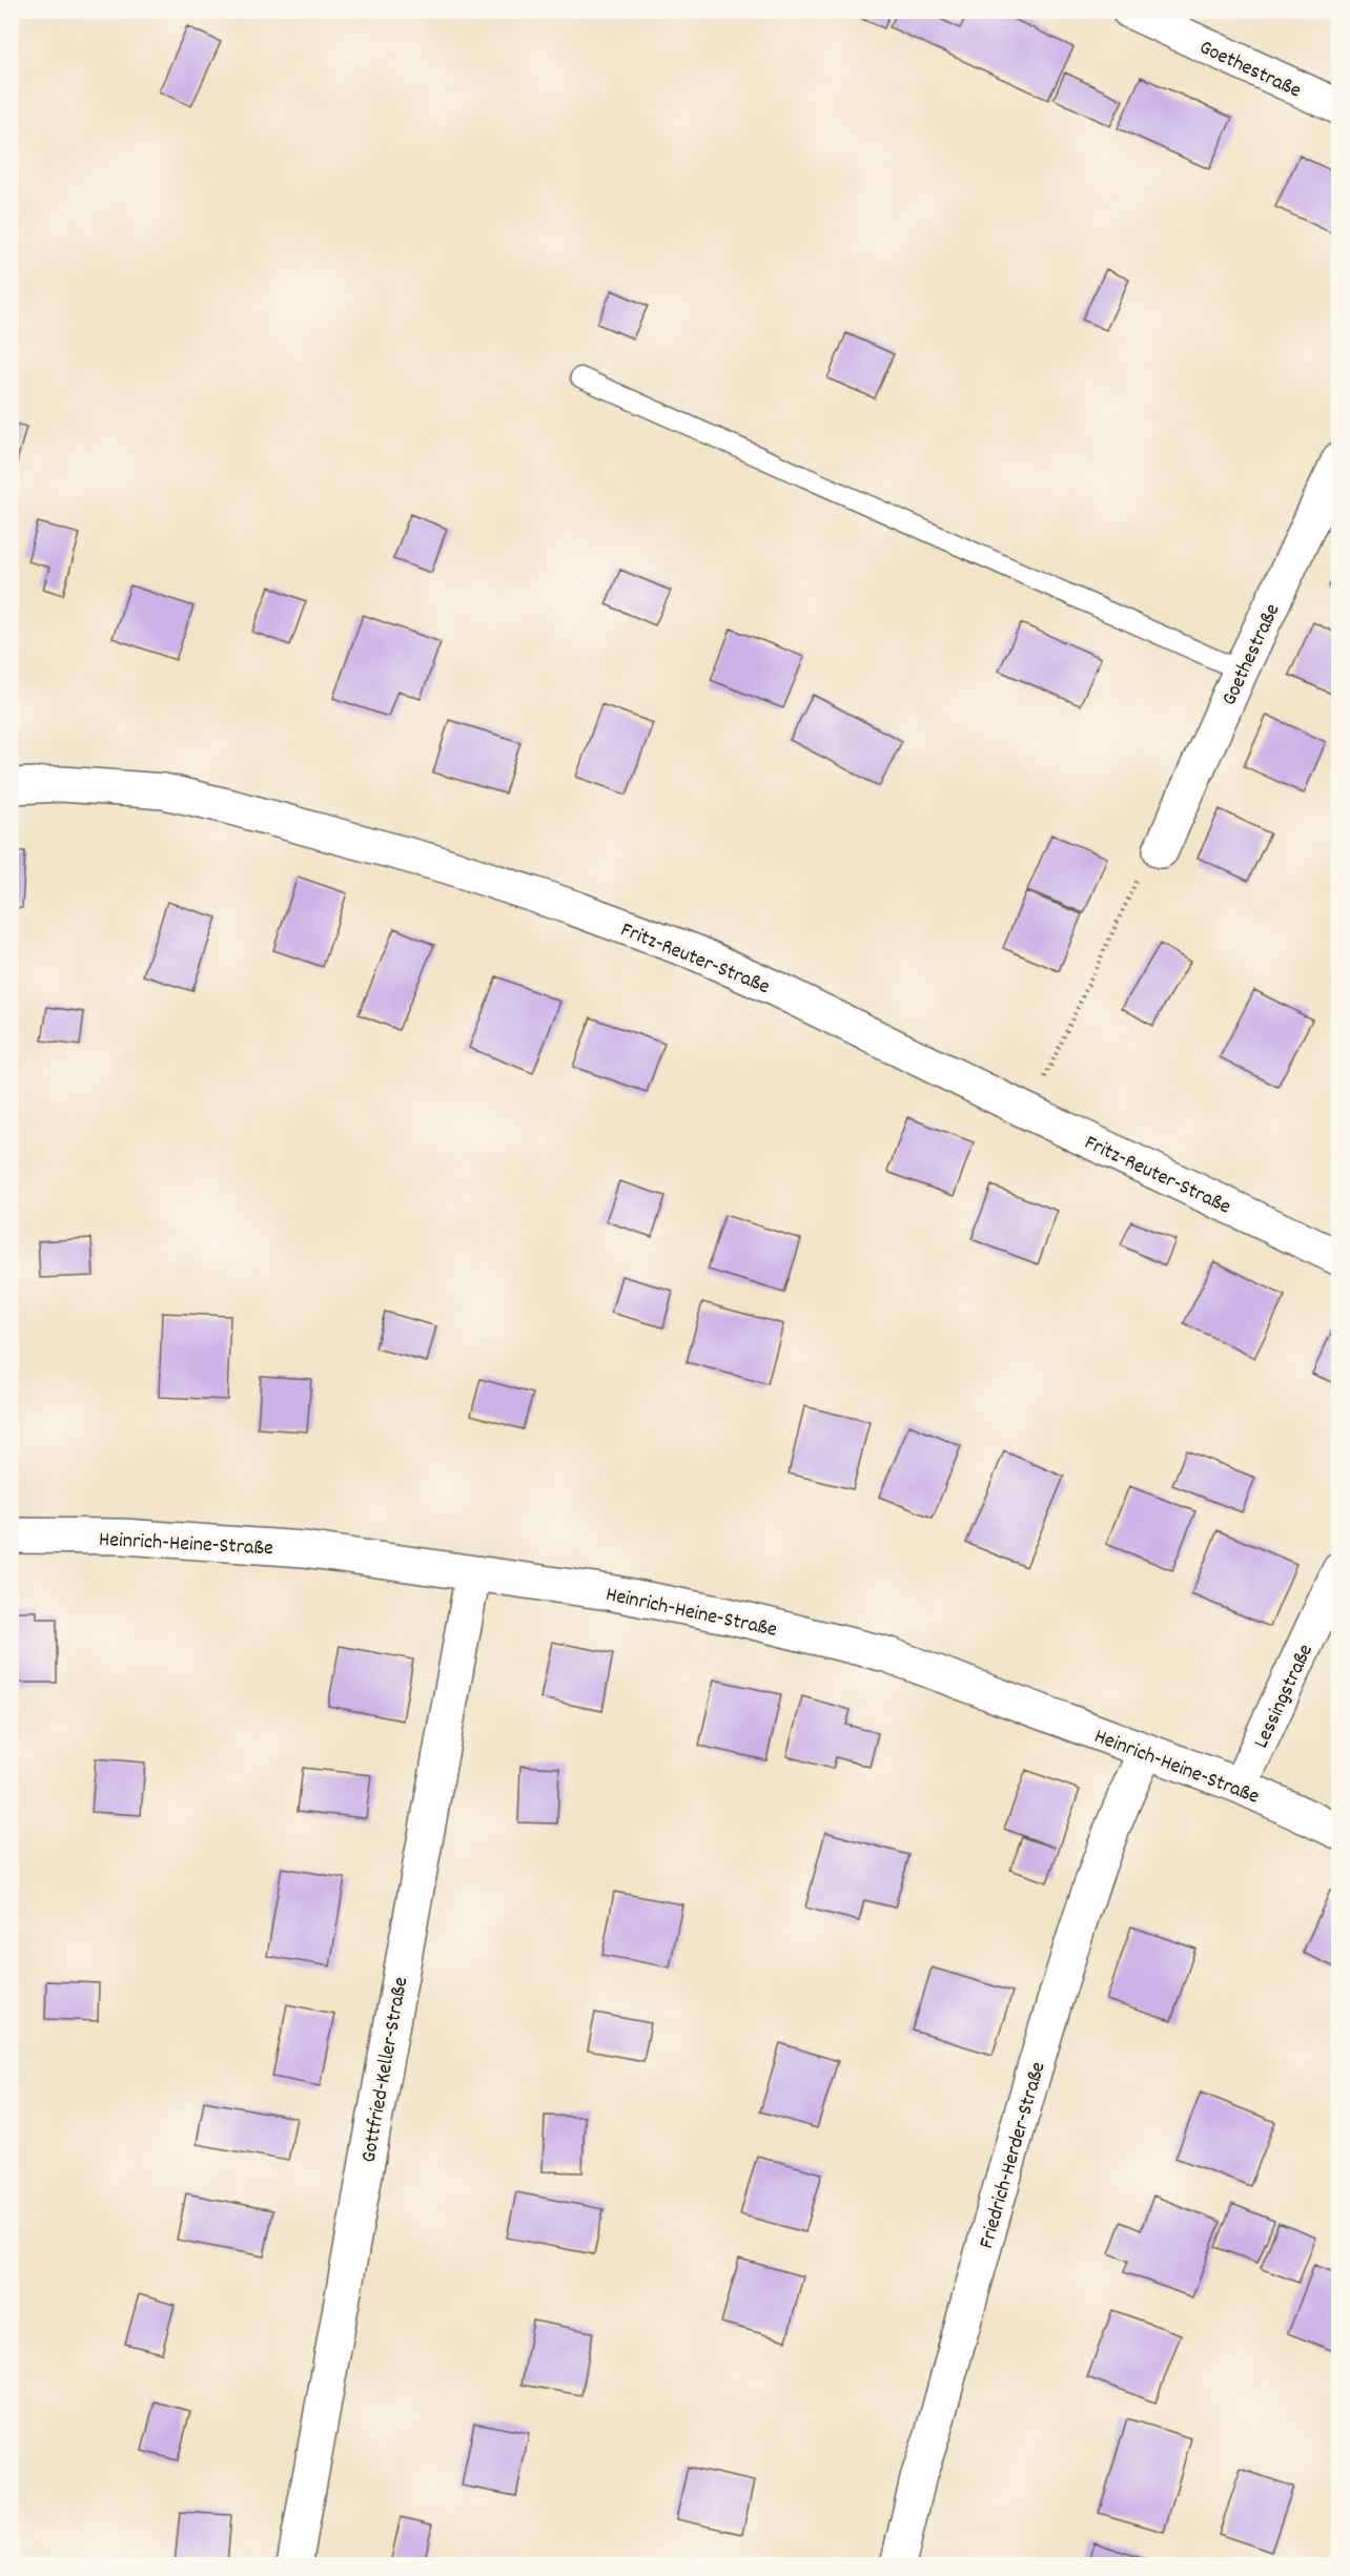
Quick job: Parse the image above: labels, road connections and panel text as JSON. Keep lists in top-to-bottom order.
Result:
{
  "streets": {
    "street": [
      "Goethestraße",
      "Fritz-Reuter-Straße",
      "Heinrich-Heine-Straße",
      "Lessingstraße",
      "Gottfried-Keller-Straße",
      "Friedrich-Herder-Straße"
    ]
  },
  "crossings": [
    ["Heinrich-Heine-Straße", "Lessingstraße"],
    ["Heinrich-Heine-Straße", "Gottfried-Keller-Straße"],
    ["Heinrich-Heine-Straße", "Friedrich-Herder-Straße"]
  ]
}
